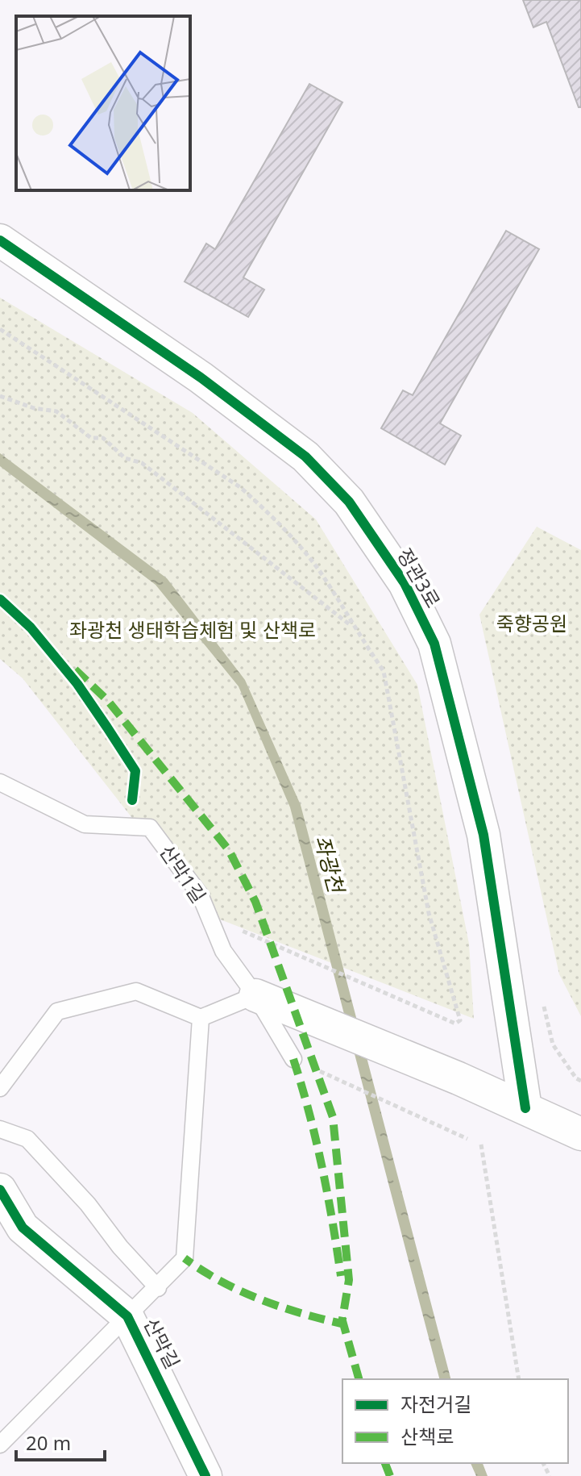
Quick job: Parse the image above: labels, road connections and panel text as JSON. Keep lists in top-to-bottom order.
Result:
{
  "streets": {
    "street": ["정관3로", "산막길"],
    "lane": ["산막1길"]
  },
  "water": ["좌광천"],
  "parks": ["죽향공원", "좌광천 생태학습체험 및 산책로"],
  "legend": ["자전거길", "산책로"],
  "scale_bar": "20 m"
}
